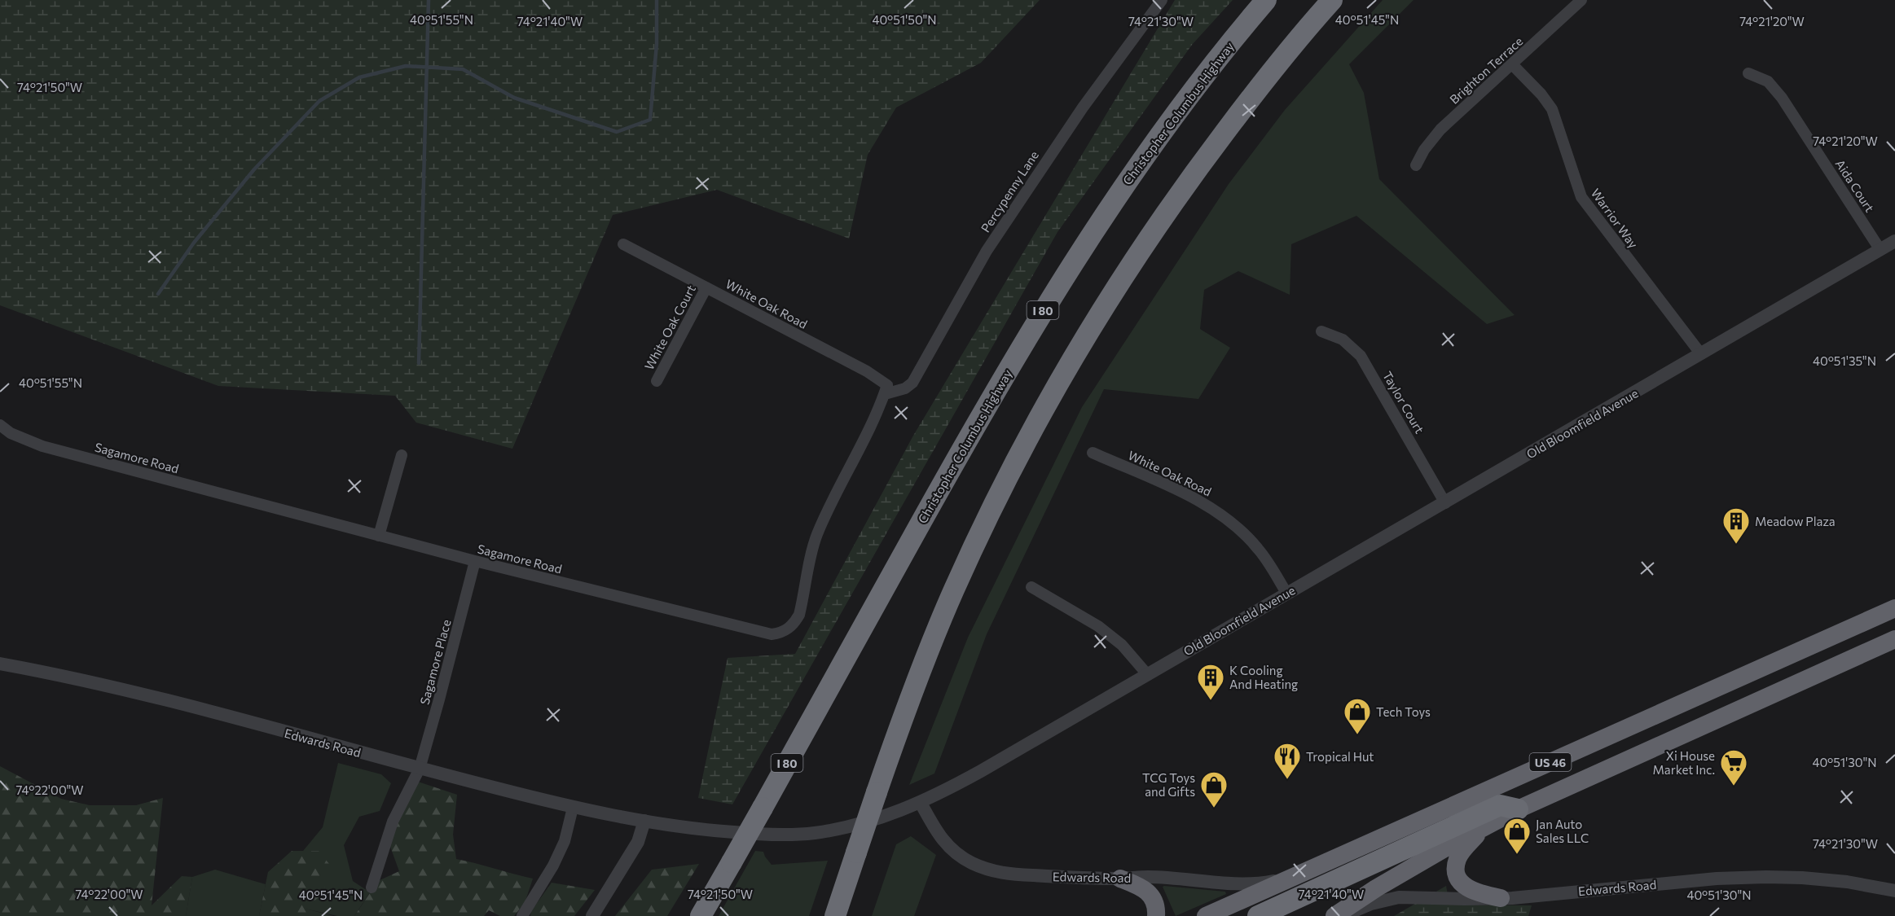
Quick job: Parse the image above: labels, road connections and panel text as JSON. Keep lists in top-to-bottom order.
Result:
{
  "streets": {
    "highway": ["Christopher Columbus Highway", "I 80", "US 46"],
    "street": [
      "Brighton Terrace",
      "Aida Court",
      "Percypenny Lane",
      "Warrior Way",
      "White Oak Road",
      "White Oak Court",
      "Taylor Court",
      "Old Bloomfield Avenue",
      "Sagamore Road",
      "Sagamore Place",
      "Edwards Road"
    ]
  },
  "crossings": [
    ["Brighton Terrace", "Warrior Way"],
    ["Aida Court", "Old Bloomfield Avenue"],
    ["Percypenny Lane", "White Oak Road"],
    ["Percypenny Lane", "Sagamore Road"],
    ["Warrior Way", "Old Bloomfield Avenue"],
    ["White Oak Road", "White Oak Court"],
    ["White Oak Road", "Old Bloomfield Avenue"],
    ["White Oak Road", "Sagamore Road"],
    ["Taylor Court", "Old Bloomfield Avenue"],
    ["Old Bloomfield Avenue", "Edwards Road"],
    ["Sagamore Road", "Sagamore Place"],
    ["Sagamore Place", "Edwards Road"],
    ["Edwards Road", "US 46"]
  ],
  "places": {
    "building": ["Meadow Plaza", "K Cooling And Heating"],
    "shop": ["Tech Toys", "TCG Toys and Gifts", "Jan Auto Sales LLC"],
    "restaurant": ["Tropical Hut"],
    "supermarket": ["Xi House Market Inc."]
  },
  "coordinates": [
    "40°51'50\"N",
    "40°51'45\"N",
    "40°51'55\"N",
    "74°21'40\"W",
    "74°21'30\"W",
    "74°21'20\"W",
    "74°21'50\"W",
    "40°51'35\"N",
    "40°51'30\"N",
    "74°22'00\"W"
  ]
}
